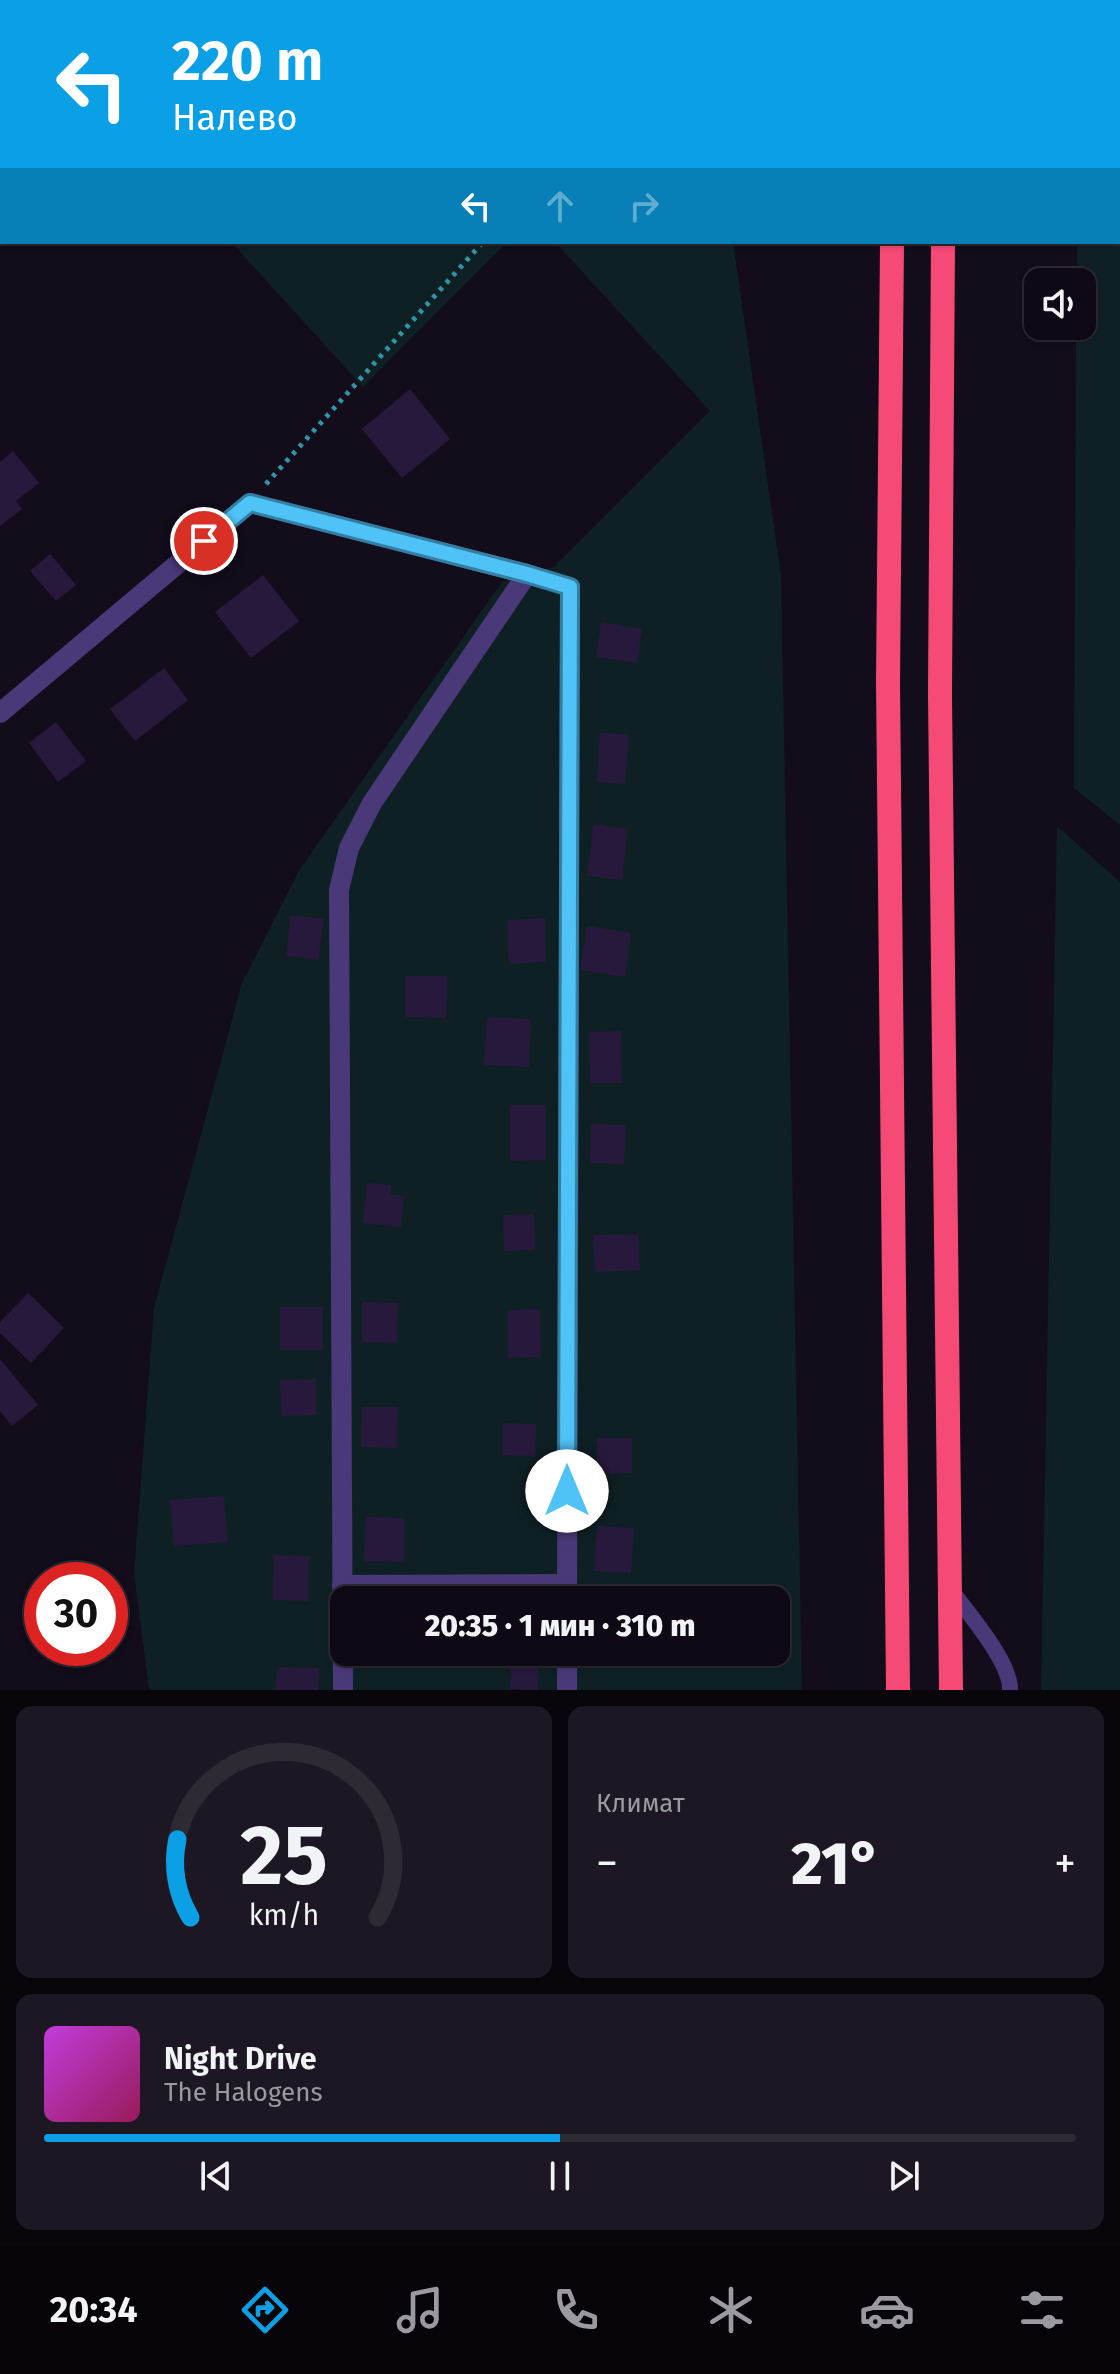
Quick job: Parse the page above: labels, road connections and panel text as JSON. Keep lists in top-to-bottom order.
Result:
{
  "page": {
    "turn": ["220 m", "Налево"],
    "limit": "30",
    "trip": "20:35 · 1 мин · 310 m",
    "tile": "Климат",
    "heat": ["−", "21°", "+"],
    "song": ["Night Drive", "The Halogens"],
    "tabs": "20:34",
    "gauge": ["25", "km/h"]
  }
}
